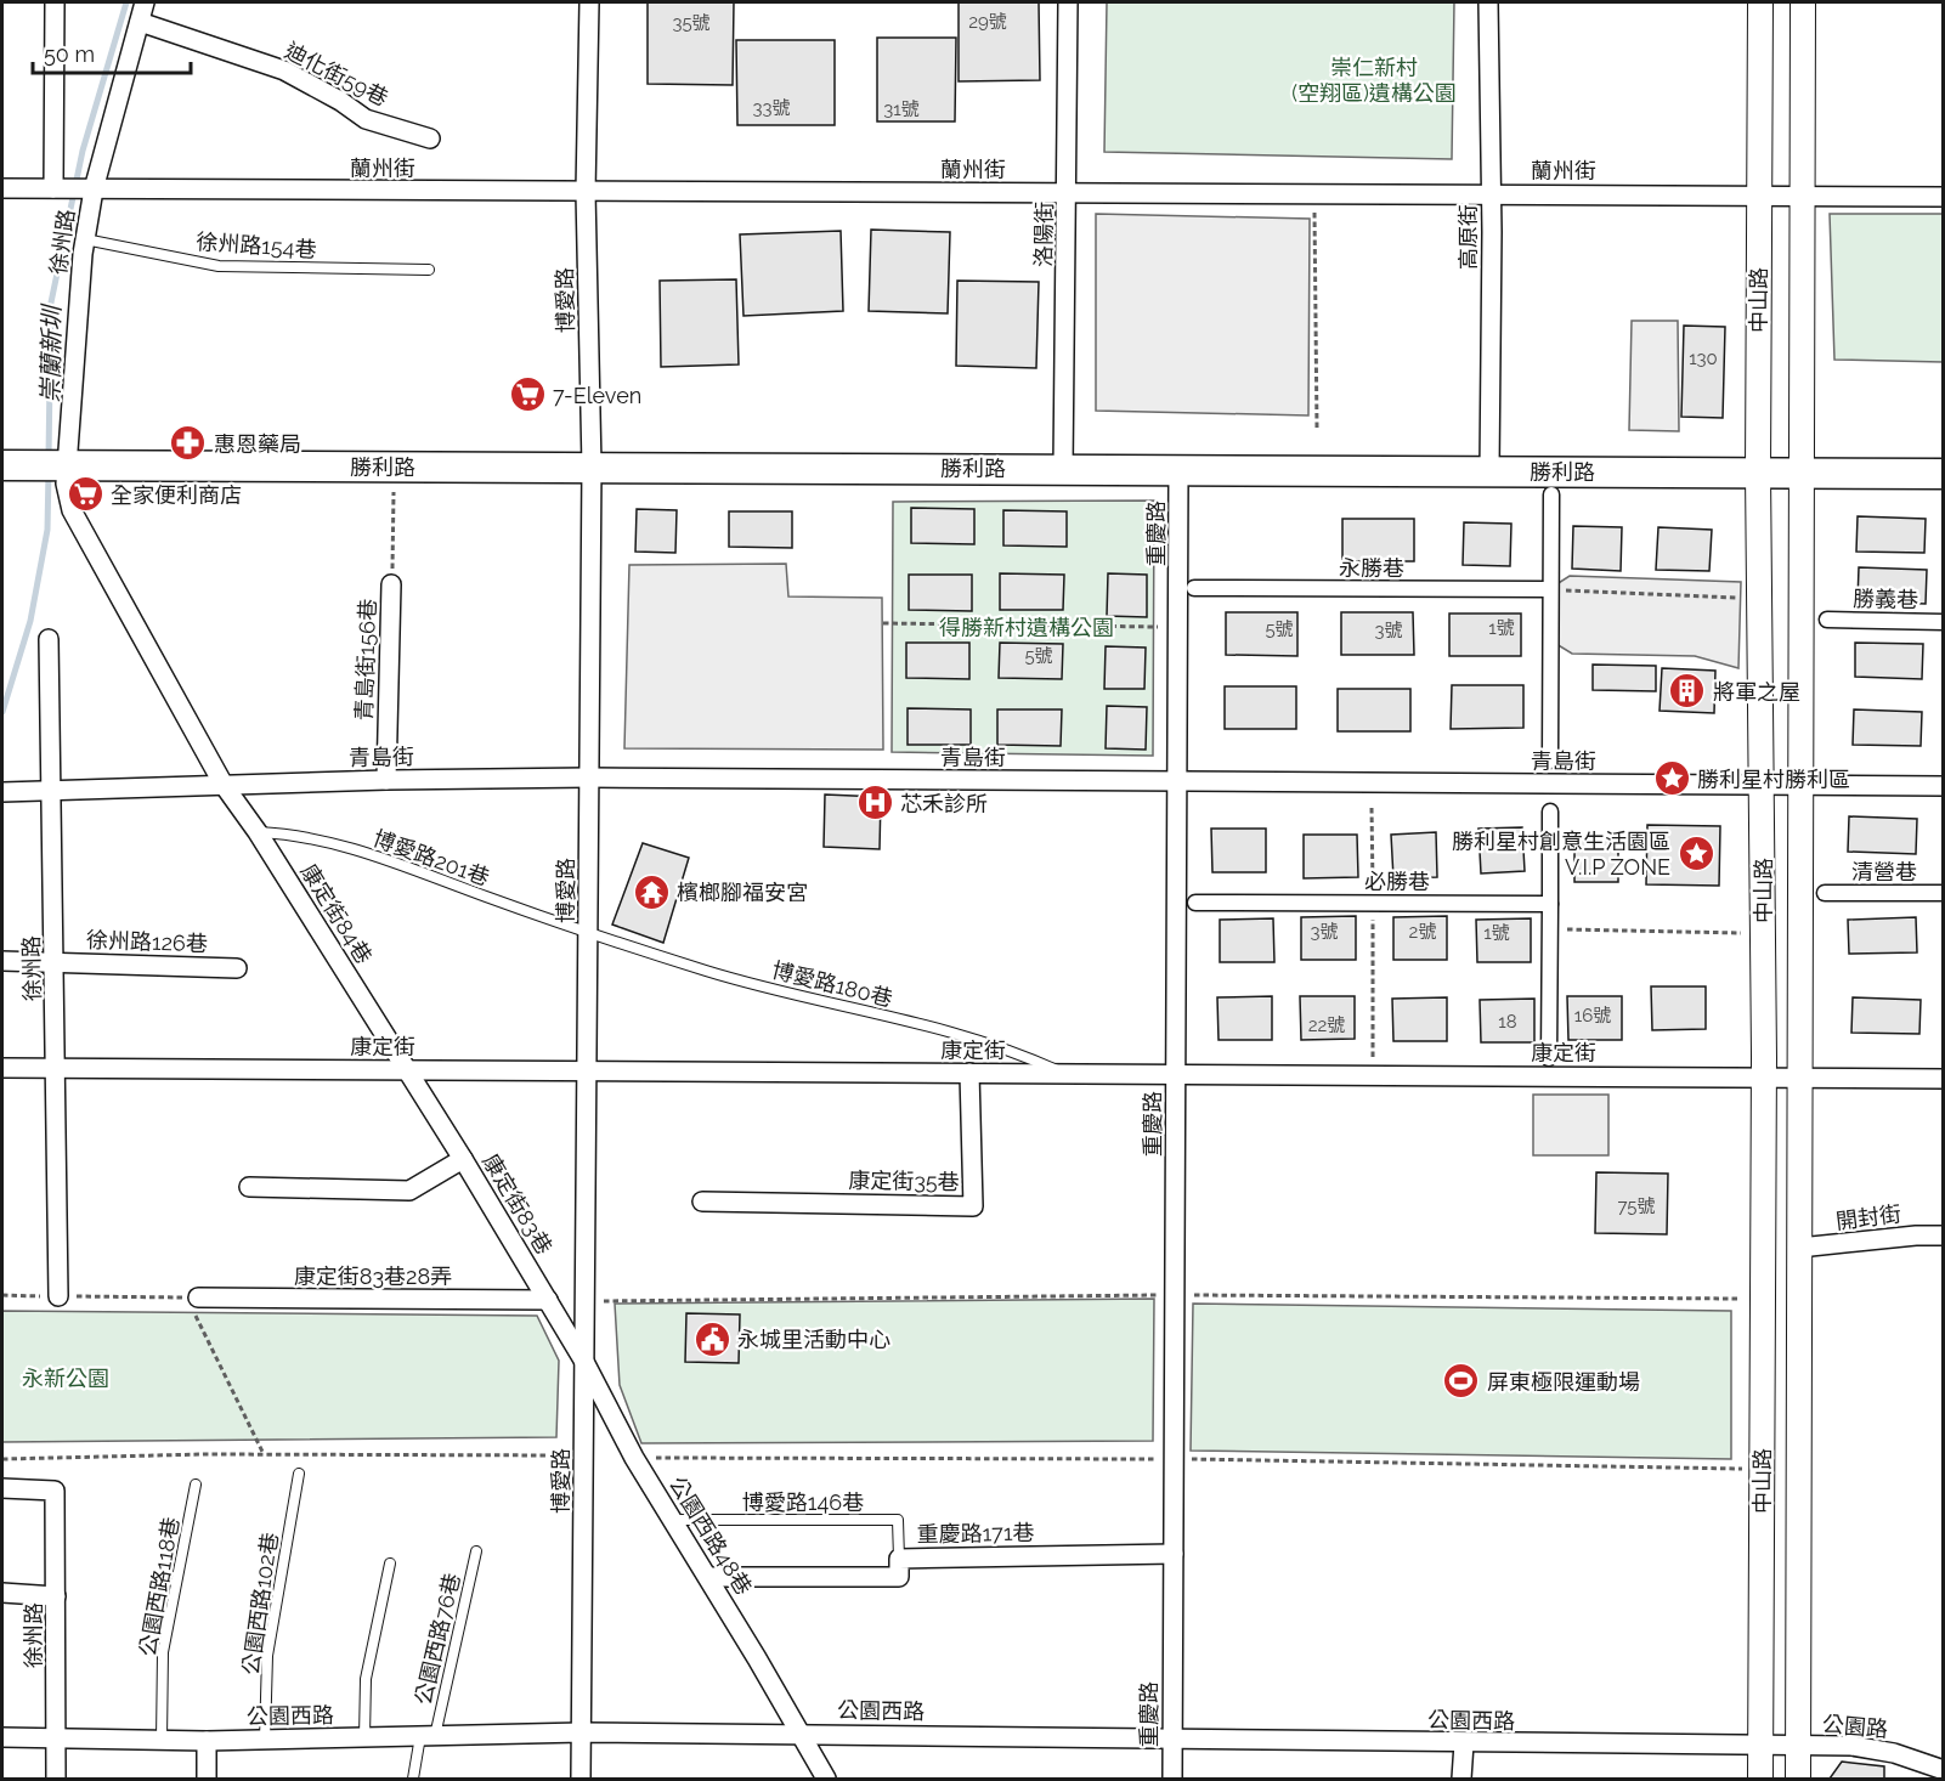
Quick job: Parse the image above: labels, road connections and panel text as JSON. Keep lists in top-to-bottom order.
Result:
{
  "streets": {
    "main road": ["勝利路"],
    "street": [
      "迪化街59巷",
      "蘭州街",
      "洛陽街",
      "高原街",
      "徐州路",
      "博愛路",
      "中山路",
      "重慶路",
      "永勝巷",
      "勝義巷",
      "青島街156巷",
      "青島街",
      "清營巷",
      "必勝巷",
      "康定街84巷",
      "徐州路126巷",
      "康定街",
      "康定街35巷",
      "康定街83巷",
      "開封街",
      "康定街83巷28弄",
      "重慶路171巷",
      "公園西路48巷",
      "公園西路",
      "公園路"
    ],
    "lane": [
      "徐州路154巷",
      "博愛路201巷",
      "博愛路180巷",
      "博愛路146巷",
      "公園西路118巷",
      "公園西路102巷",
      "公園西路76巷"
    ]
  },
  "crossings": [
    ["迪化街59巷", "徐州路"],
    ["蘭州街", "洛陽街"],
    ["蘭州街", "高原街"],
    ["蘭州街", "徐州路"],
    ["蘭州街", "博愛路"],
    ["蘭州街", "中山路"],
    ["洛陽街", "勝利路"],
    ["高原街", "勝利路"],
    ["徐州路", "徐州路154巷"],
    ["徐州路", "勝利路"],
    ["徐州路", "青島街"],
    ["徐州路", "康定街84巷"],
    ["徐州路", "徐州路126巷"],
    ["徐州路", "康定街"],
    ["徐州路", "公園西路"],
    ["博愛路", "勝利路"],
    ["博愛路", "青島街"],
    ["博愛路", "博愛路201巷"],
    ["博愛路", "博愛路180巷"],
    ["博愛路", "康定街"],
    ["博愛路", "康定街83巷"],
    ["博愛路", "公園西路48巷"],
    ["博愛路", "公園西路"],
    ["中山路", "勝利路"],
    ["中山路", "青島街"],
    ["中山路", "康定街"],
    ["中山路", "開封街"],
    ["中山路", "公園西路"],
    ["中山路", "公園路"],
    ["勝利路", "重慶路"],
    ["重慶路", "青島街"],
    ["重慶路", "康定街"],
    ["重慶路", "重慶路171巷"],
    ["重慶路", "公園西路"],
    ["青島街156巷", "青島街"],
    ["青島街", "康定街84巷"],
    ["博愛路201巷", "康定街84巷"],
    ["博愛路201巷", "博愛路180巷"],
    ["康定街84巷", "康定街"],
    ["康定街84巷", "康定街83巷"],
    ["博愛路180巷", "康定街"],
    ["康定街", "康定街35巷"],
    ["康定街", "康定街83巷"],
    ["康定街83巷", "康定街83巷28弄"],
    ["康定街83巷", "公園西路48巷"],
    ["博愛路146巷", "重慶路171巷"],
    ["博愛路146巷", "公園西路48巷"],
    ["重慶路171巷", "公園西路48巷"],
    ["公園西路48巷", "公園西路"],
    ["公園西路118巷", "公園西路"],
    ["公園西路102巷", "公園西路"],
    ["公園西路76巷", "公園西路"],
    ["公園西路", "公園路"]
  ],
  "water": ["崇蘭新圳"],
  "parks": ["崇仁新村 (空翔區)遺構公園", "得勝新村遺構公園", "永新公園"],
  "places": {
    "supermarket": ["7-Eleven", "全家便利商店"],
    "pharmacy": ["惠恩藥局"],
    "building": ["將軍之屋"],
    "place": ["勝利星村勝利區", "勝利星村創意生活園區 V.I.P ZONE"],
    "hospital": ["芯禾診所"],
    "temple": ["檳榔腳福安宮"],
    "public building": ["永城里活動中心"],
    "sports": ["屏東極限運動場"]
  },
  "house_numbers": [
    "29號",
    "35號",
    "33號",
    "31號",
    "130",
    "1號",
    "5號",
    "3號",
    "5號",
    "3號",
    "2號",
    "1號",
    "16號",
    "18",
    "22號",
    "75號"
  ],
  "scale_bar": "50 m"
}
